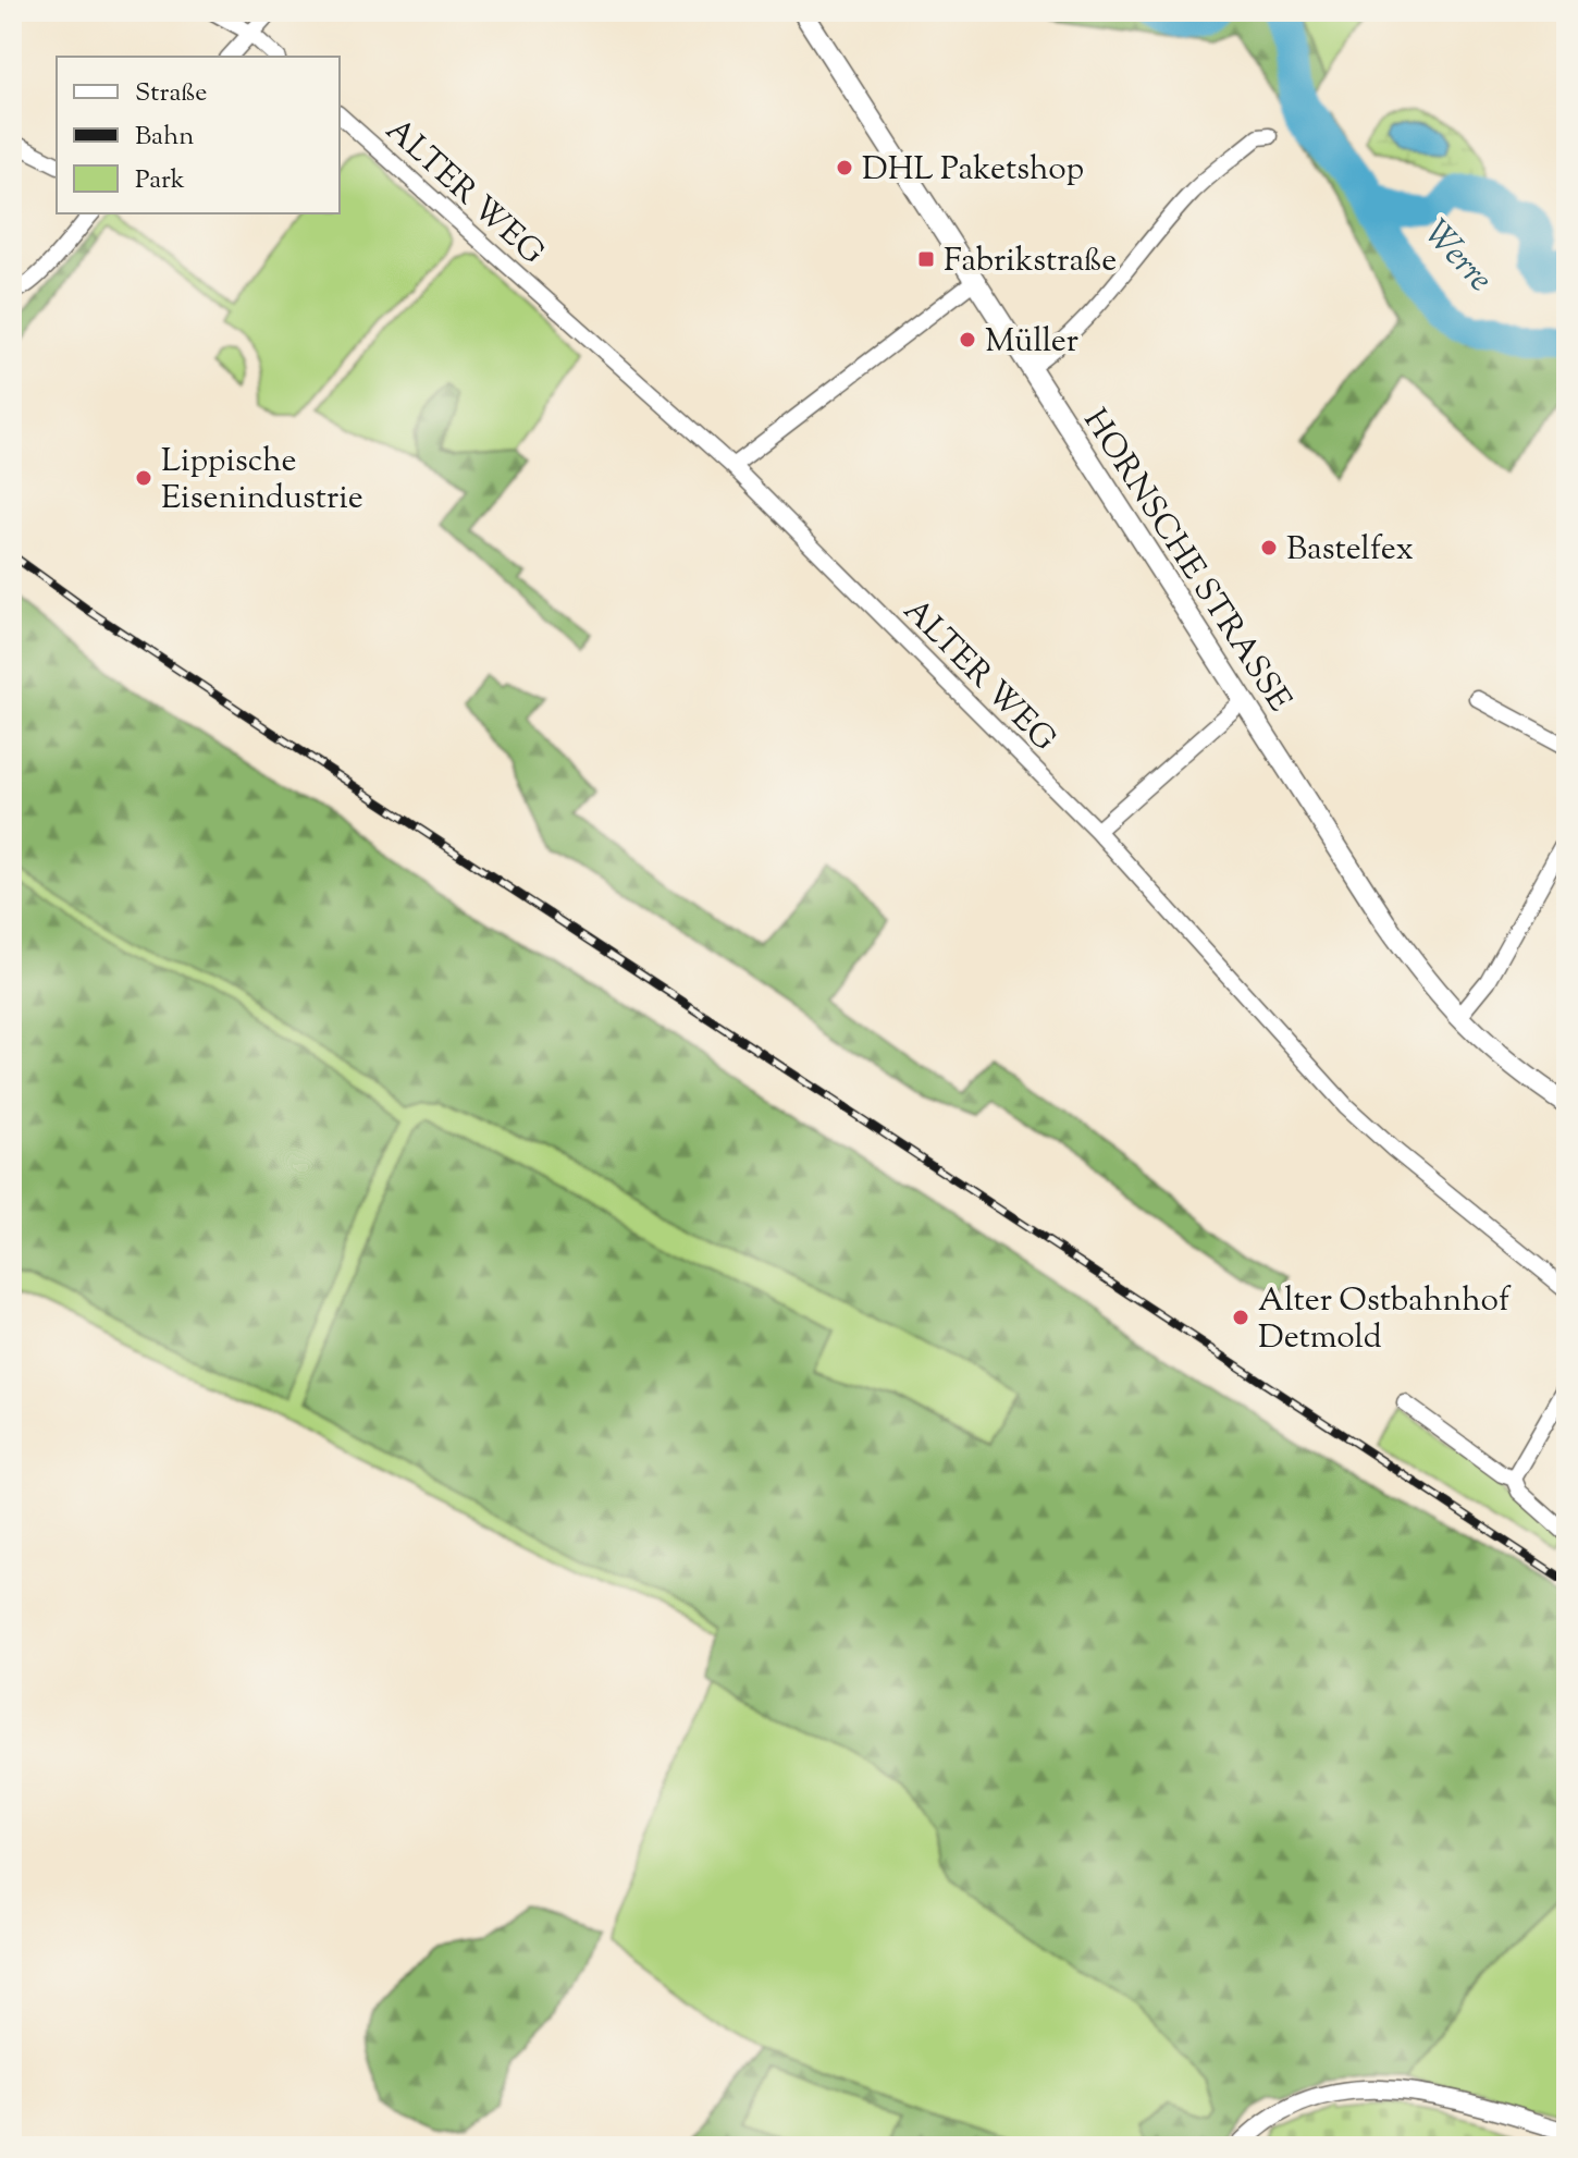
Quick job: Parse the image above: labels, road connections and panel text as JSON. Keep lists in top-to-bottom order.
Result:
{
  "streets": {
    "main road": ["HORNSCHE STRASSE"],
    "street": ["ALTER WEG"]
  },
  "water": ["Werre"],
  "places": {
    "other": [
      "DHL Paketshop",
      "Müller",
      "Lippische Eisenindustrie",
      "Bastelfex",
      "Alter Ostbahnhof Detmold"
    ],
    "transit": ["Fabrikstraße"]
  },
  "legend": ["Straße", "Bahn", "Park"]
}
